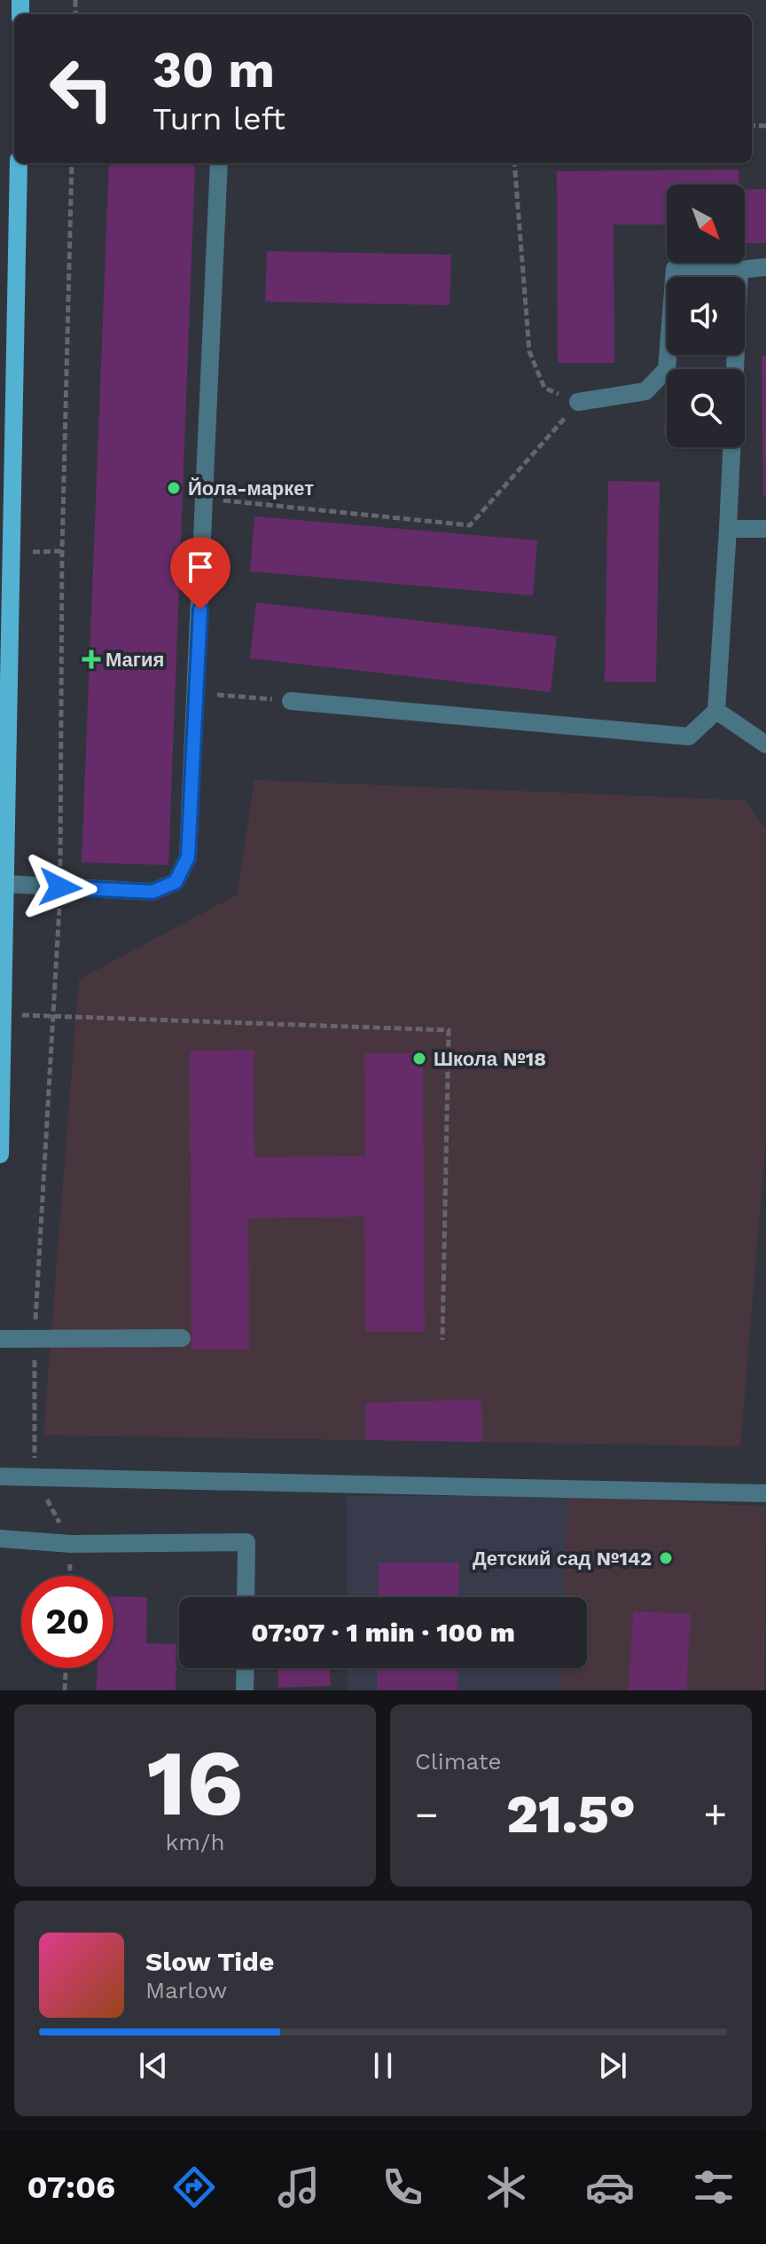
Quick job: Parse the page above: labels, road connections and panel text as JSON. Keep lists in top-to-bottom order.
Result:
{
  "places": {
    "other": ["Йола-маркет", "Школа №18", "Детский сад №142"],
    "health": ["Магия"]
  },
  "north": "bottom right",
  "page": {
    "turn": ["30 m", "Turn left"],
    "limit": "20",
    "trip": "07:07 · 1 min · 100 m",
    "tile": [
      ["16", "km/h"],
      "Climate"
    ],
    "heat": ["−", "21.5°", "+"],
    "song": ["Slow Tide", "Marlow"],
    "tabs": "07:06"
  }
}
